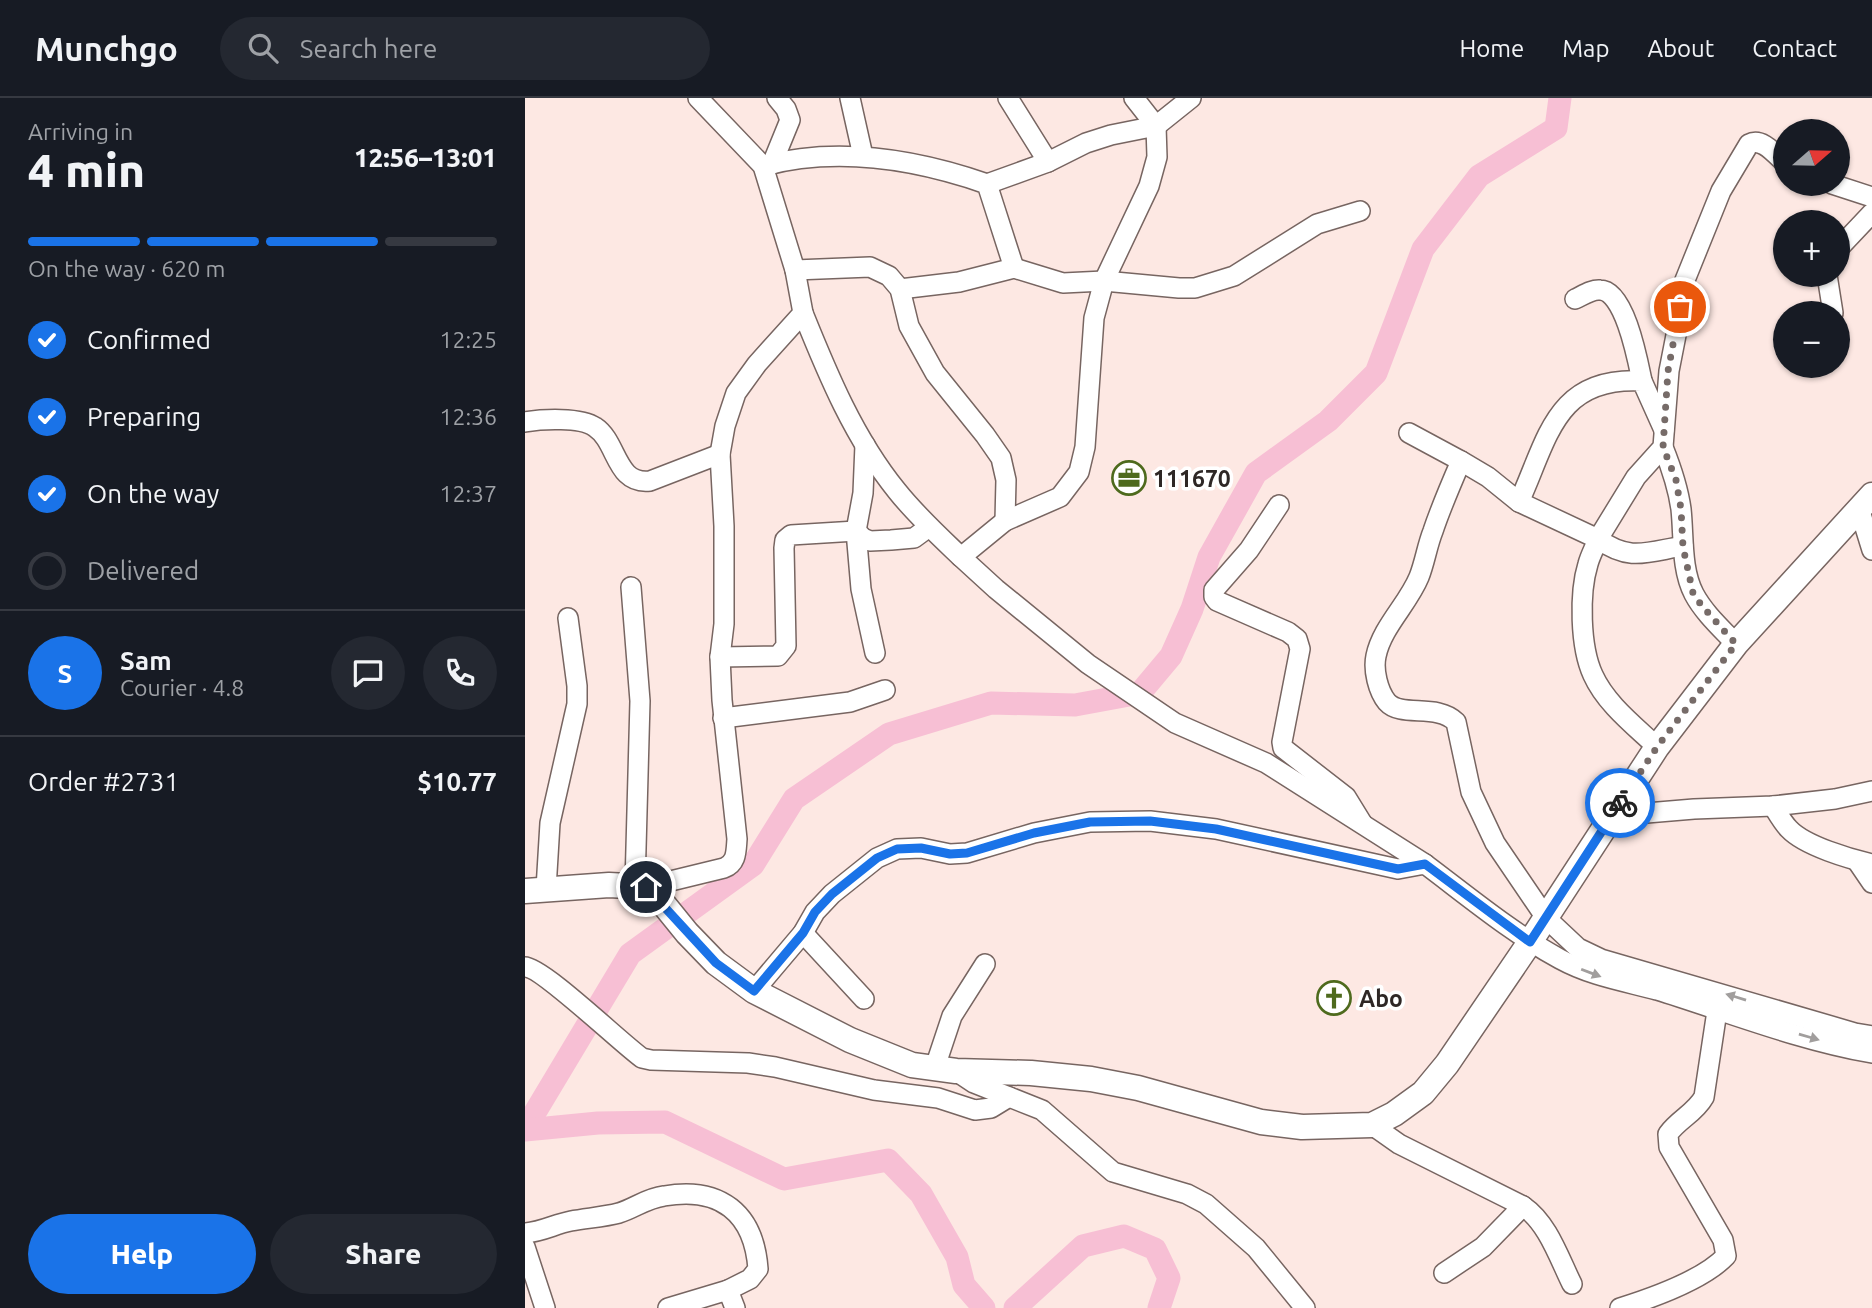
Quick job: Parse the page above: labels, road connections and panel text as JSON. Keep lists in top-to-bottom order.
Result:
{
  "places": {
    "office": ["111670"],
    "church": ["Abo"]
  },
  "north": "right",
  "page": {
    "header": "Munchgo",
    "search": "Search here",
    "nav": [
      "Home",
      "Map",
      "About",
      "Contact"
    ],
    "heading": ["4 min", "Arriving in", "12:56–13:01"],
    "panel": [
      "Sam",
      "Courier · 4.8",
      "Order #2731",
      "$10.77"
    ],
    "map_buttons": ["+", "−"],
    "bar": "On the way · 620 m",
    "list": [
      ["Confirmed", "12:25"],
      ["Preparing", "12:36"],
      ["On the way", "12:37"],
      "Delivered"
    ],
    "round": "S",
    "buttons": ["Help", "Share"]
  }
}
